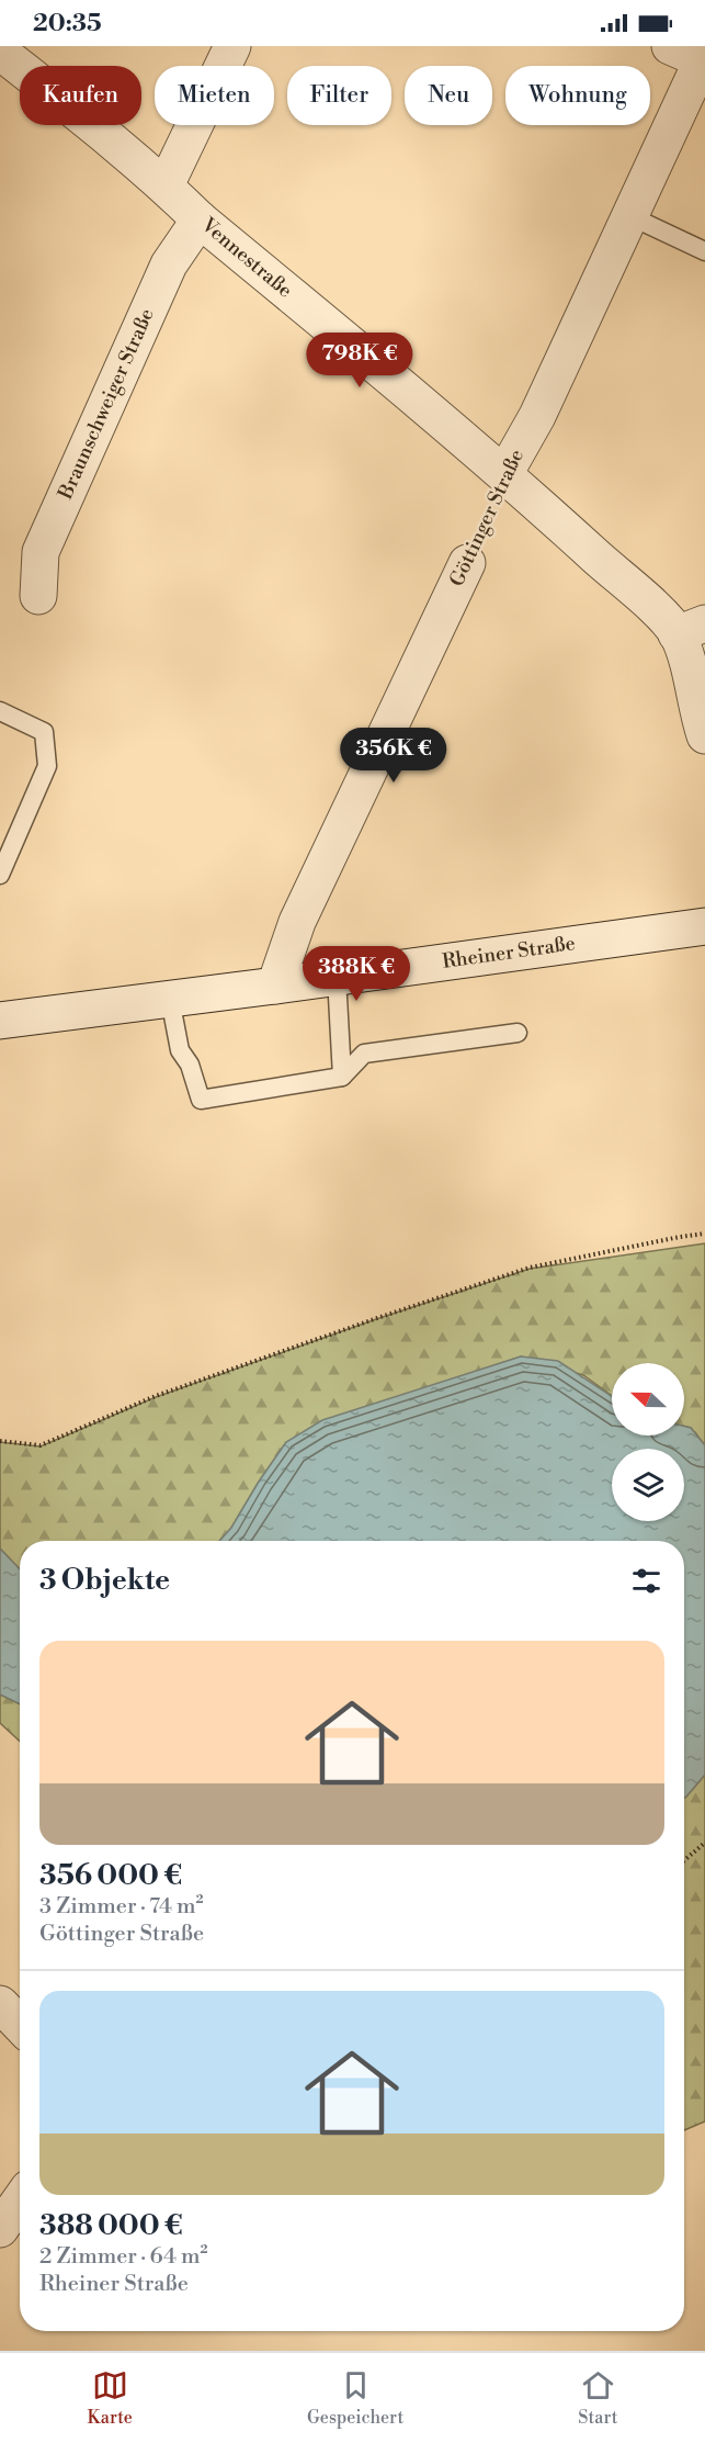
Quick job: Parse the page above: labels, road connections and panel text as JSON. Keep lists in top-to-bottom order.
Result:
{
  "streets": {
    "street": [
      "Vennestraße",
      "Braunschweiger Straße",
      "Göttinger Straße",
      "Rheiner Straße"
    ]
  },
  "crossings": [
    ["Vennestraße", "Braunschweiger Straße"],
    ["Vennestraße", "Göttinger Straße"],
    ["Göttinger Straße", "Rheiner Straße"]
  ],
  "north": "left",
  "page": {
    "status": "20:35",
    "chip": [
      "Kaufen",
      "Mieten",
      "Filter",
      "Neu",
      "Wohnung"
    ],
    "price": ["798K €", "356K €", "388K €"],
    "heading": "3 Objekte",
    "list": [
      {
        "name": "356 000 €",
        "note": "3 Zimmer · 74 m² · Göttinger Straße"
      },
      {
        "name": "388 000 €",
        "note": "2 Zimmer · 64 m² · Rheiner Straße"
      }
    ],
    "tabs": ["Karte", "Gespeichert", "Start"]
  }
}
